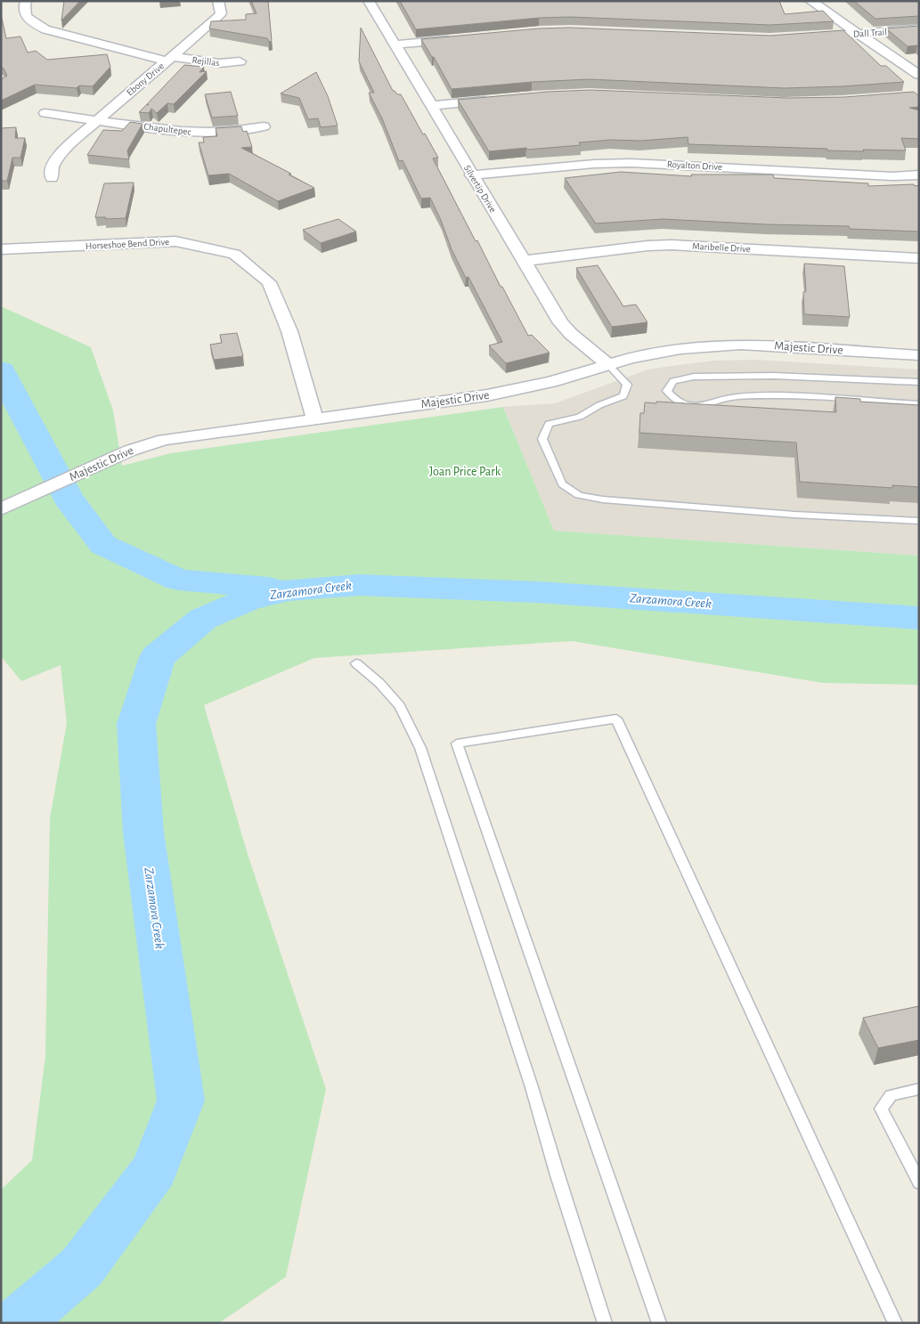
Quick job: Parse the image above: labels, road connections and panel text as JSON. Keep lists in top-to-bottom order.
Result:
{
  "streets": {
    "street": [
      "Dall Trail",
      "Rejillas",
      "Ebony Drive",
      "Chapultepec",
      "Royalton Drive",
      "Silvertip Drive",
      "Horseshoe Bend Drive",
      "Maribelle Drive",
      "Majestic Drive"
    ]
  },
  "crossings": [
    ["Rejillas", "Ebony Drive"],
    ["Ebony Drive", "Chapultepec"],
    ["Royalton Drive", "Silvertip Drive"],
    ["Silvertip Drive", "Maribelle Drive"],
    ["Silvertip Drive", "Majestic Drive"],
    ["Horseshoe Bend Drive", "Majestic Drive"]
  ],
  "water": ["Zarzamora Creek"],
  "parks": ["Joan Price Park"]
}
